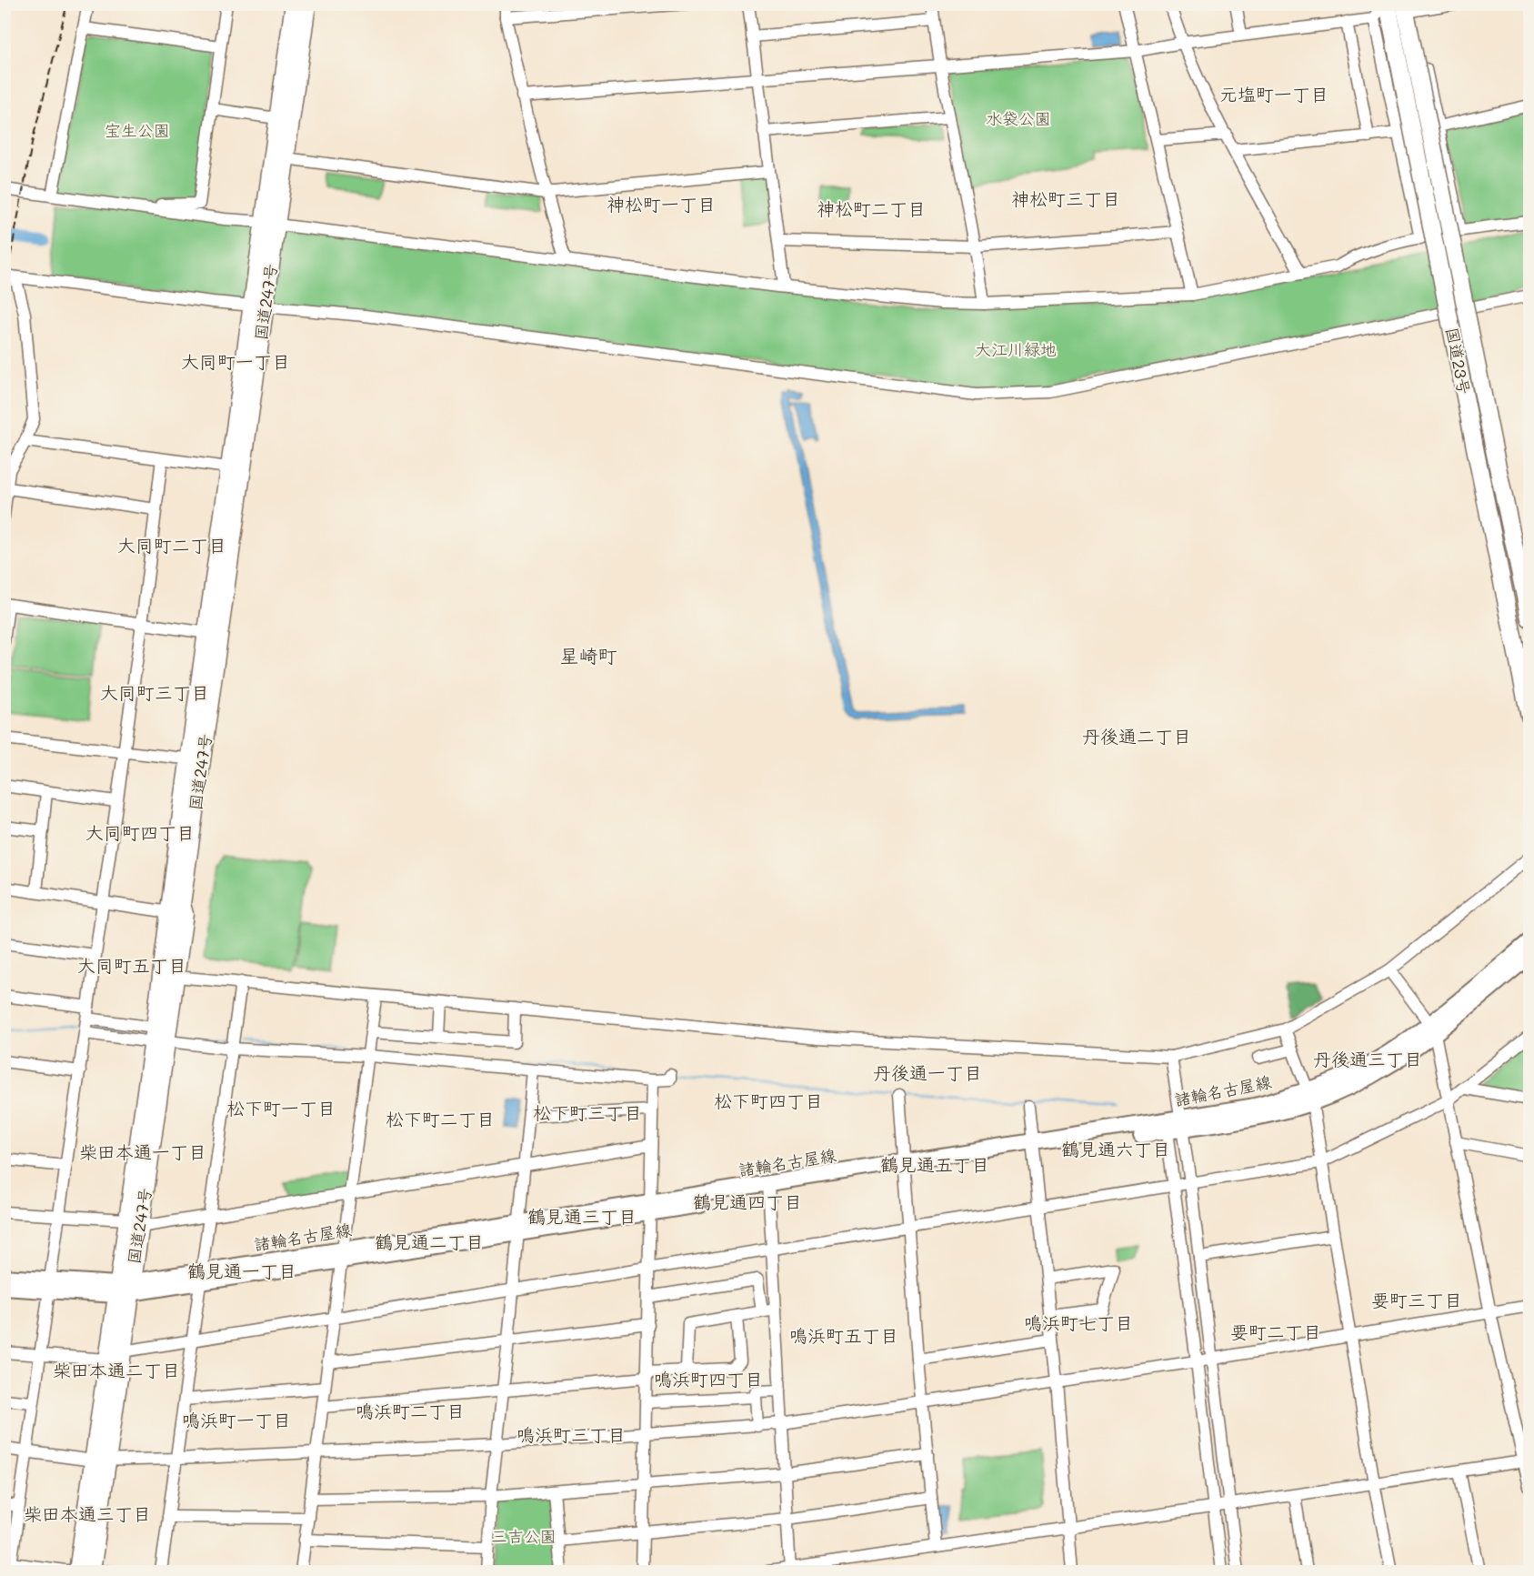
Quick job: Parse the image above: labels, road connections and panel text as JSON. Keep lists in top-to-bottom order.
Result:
{
  "streets": {
    "highway": ["国道247号", "国道23号"],
    "main road": ["諸輪名古屋線"]
  },
  "crossings": [
    ["国道247号", "諸輪名古屋線"]
  ],
  "districts": [
    "元塩町一丁目",
    "神松町三丁目",
    "神松町一丁目",
    "神松町二丁目",
    "大同町一丁目",
    "大同町二丁目",
    "星崎町",
    "大同町三丁目",
    "丹後通二丁目",
    "大同町四丁目",
    "大同町五丁目",
    "丹後通三丁目",
    "丹後通一丁目",
    "松下町四丁目",
    "松下町一丁目",
    "松下町三丁目",
    "松下町二丁目",
    "鶴見通六丁目",
    "柴田本通一丁目",
    "鶴見通五丁目",
    "鶴見通四丁目",
    "鶴見通三丁目",
    "鶴見通二丁目",
    "鶴見通一丁目",
    "要町三丁目",
    "鳴浜町七丁目",
    "要町二丁目",
    "鳴浜町五丁目",
    "柴田本通二丁目",
    "鳴浜町四丁目",
    "鳴浜町二丁目",
    "鳴浜町一丁目",
    "鳴浜町三丁目",
    "柴田本通三丁目"
  ],
  "parks": [
    "水袋公園",
    "宝生公園",
    "大江川緑地",
    "三吉公園"
  ]
}
